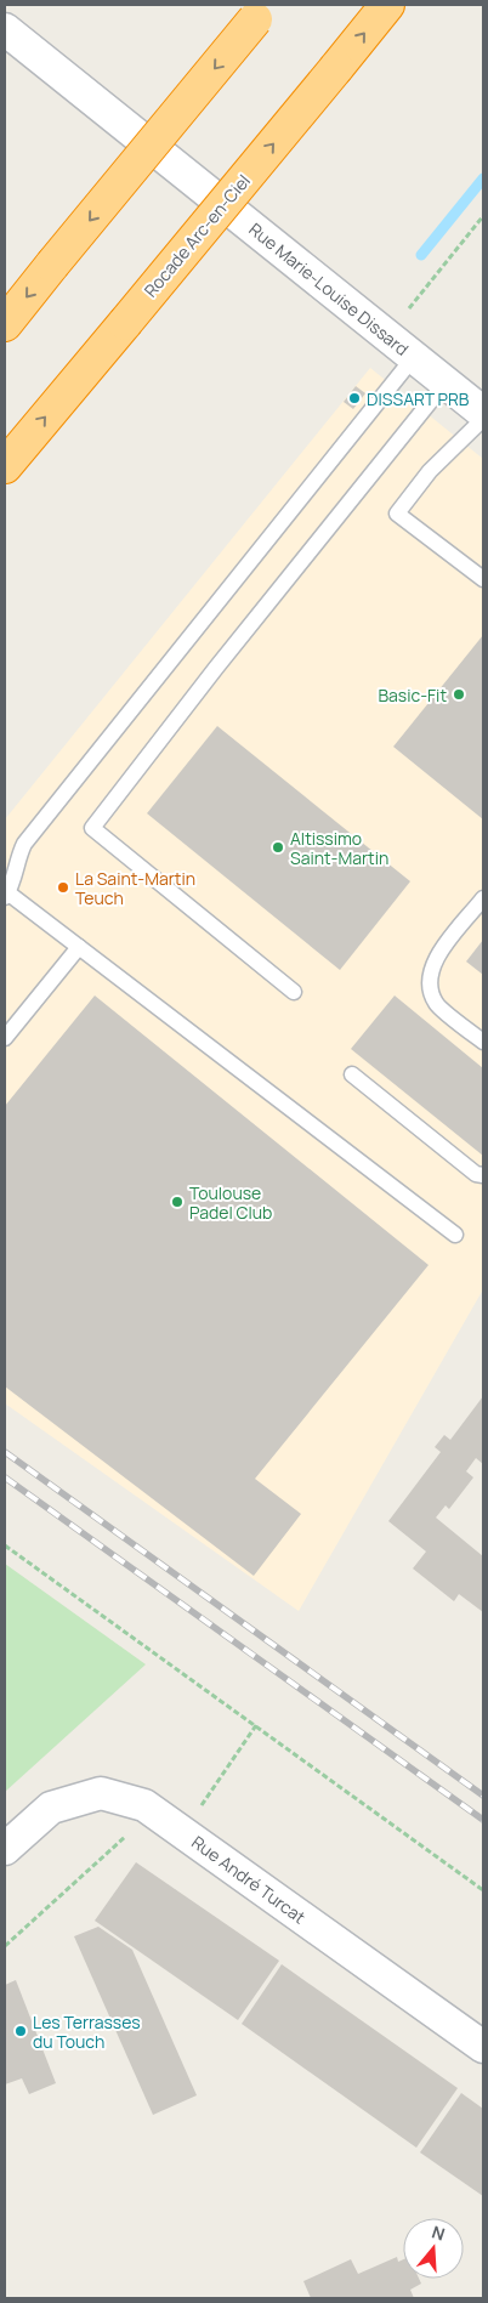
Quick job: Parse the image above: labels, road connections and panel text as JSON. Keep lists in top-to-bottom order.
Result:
{
  "streets": {
    "highway": ["Rocade Arc-en-Ciel"],
    "street": ["Rue Marie-Louise Dissard", "Rue André Turcat"]
  },
  "places": [
    "DISSART PRB",
    "Basic-Fit",
    "Altissimo Saint-Martin",
    "La Saint-Martin Teuch",
    "Toulouse Padel Club",
    "Les Terrasses du Touch"
  ],
  "north": "top"
}
